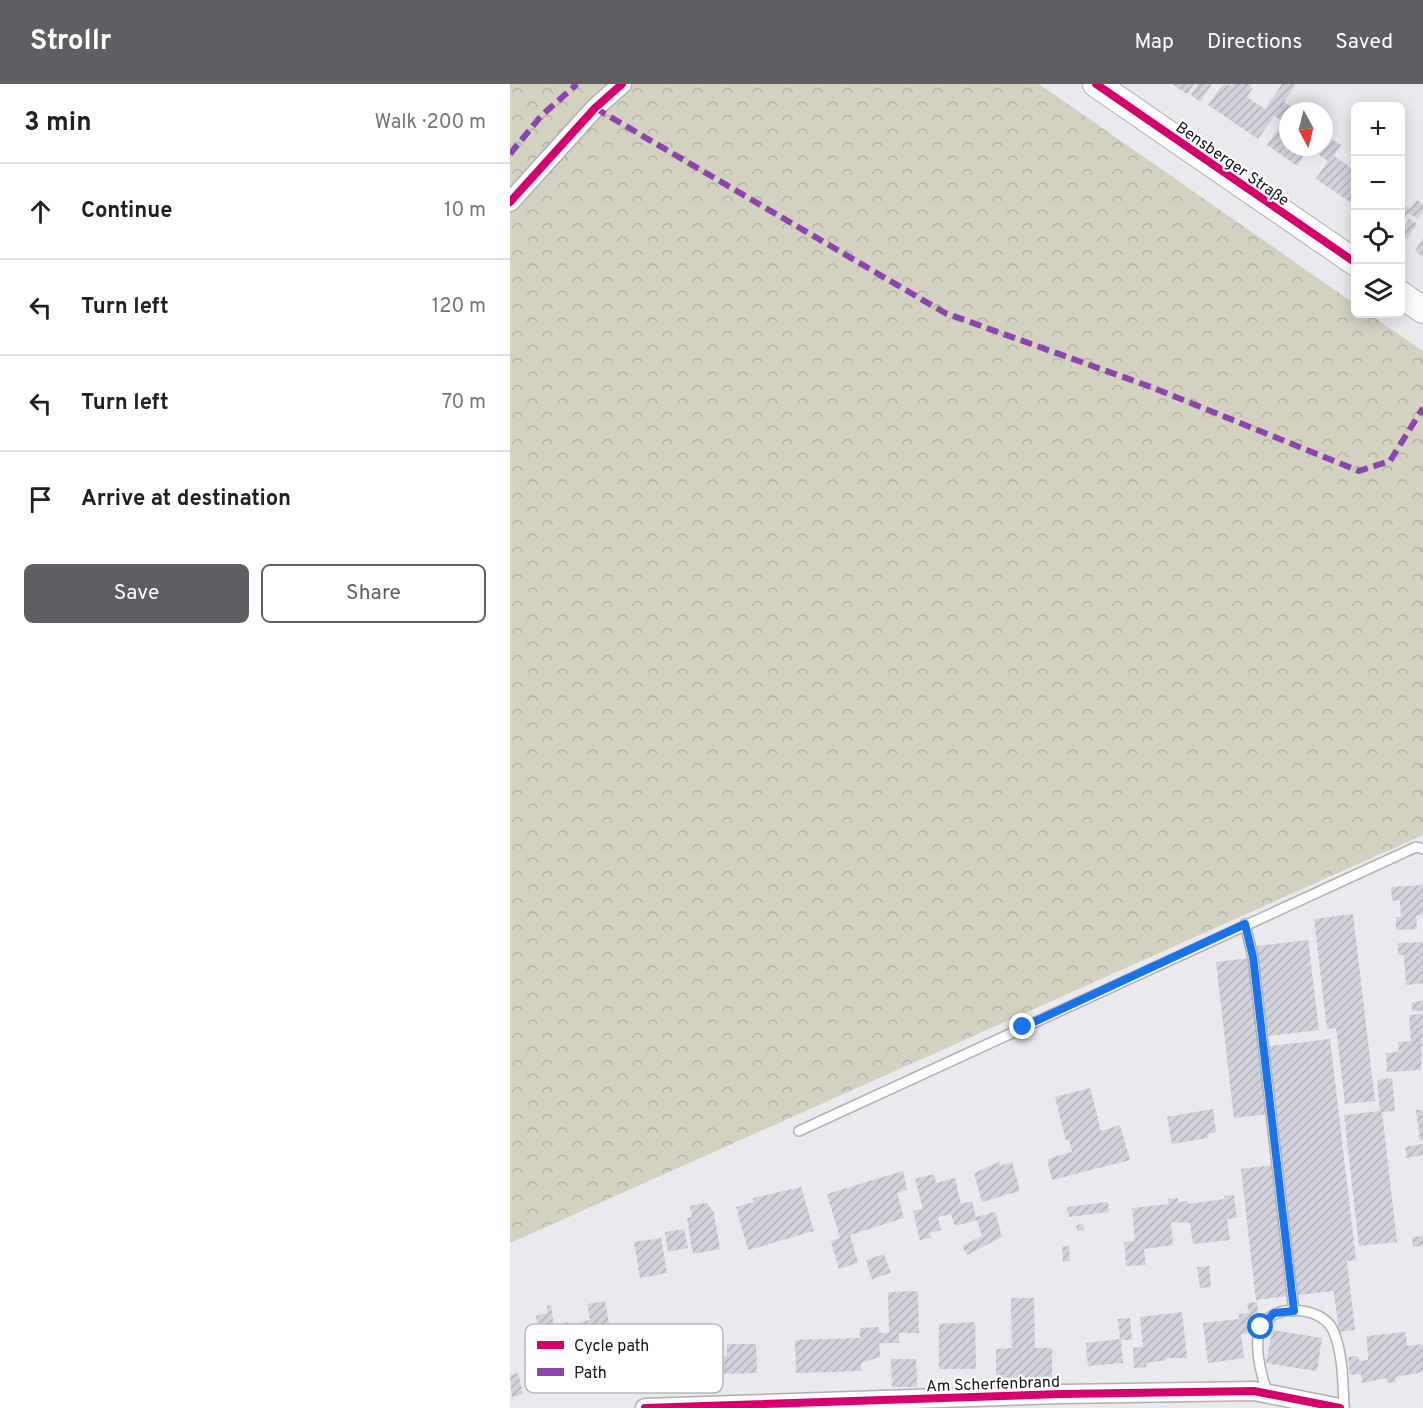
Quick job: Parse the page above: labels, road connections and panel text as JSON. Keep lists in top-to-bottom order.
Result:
{
  "streets": {
    "main road": ["Bensberger Straße"],
    "street": ["Am Scherfenbrand"]
  },
  "legend": ["Cycle path", "Path"],
  "north": "bottom",
  "page": {
    "header": "Strollr",
    "nav": ["Map", "Directions", "Saved"],
    "heading": ["3 min", "Walk · 200 m"],
    "map_buttons": ["+", "−"],
    "list": [
      ["Continue", "10 m"],
      ["Turn left", "120 m"],
      ["Turn left", "70 m"],
      "Arrive at destination"
    ],
    "buttons": ["Save", "Share"]
  }
}
